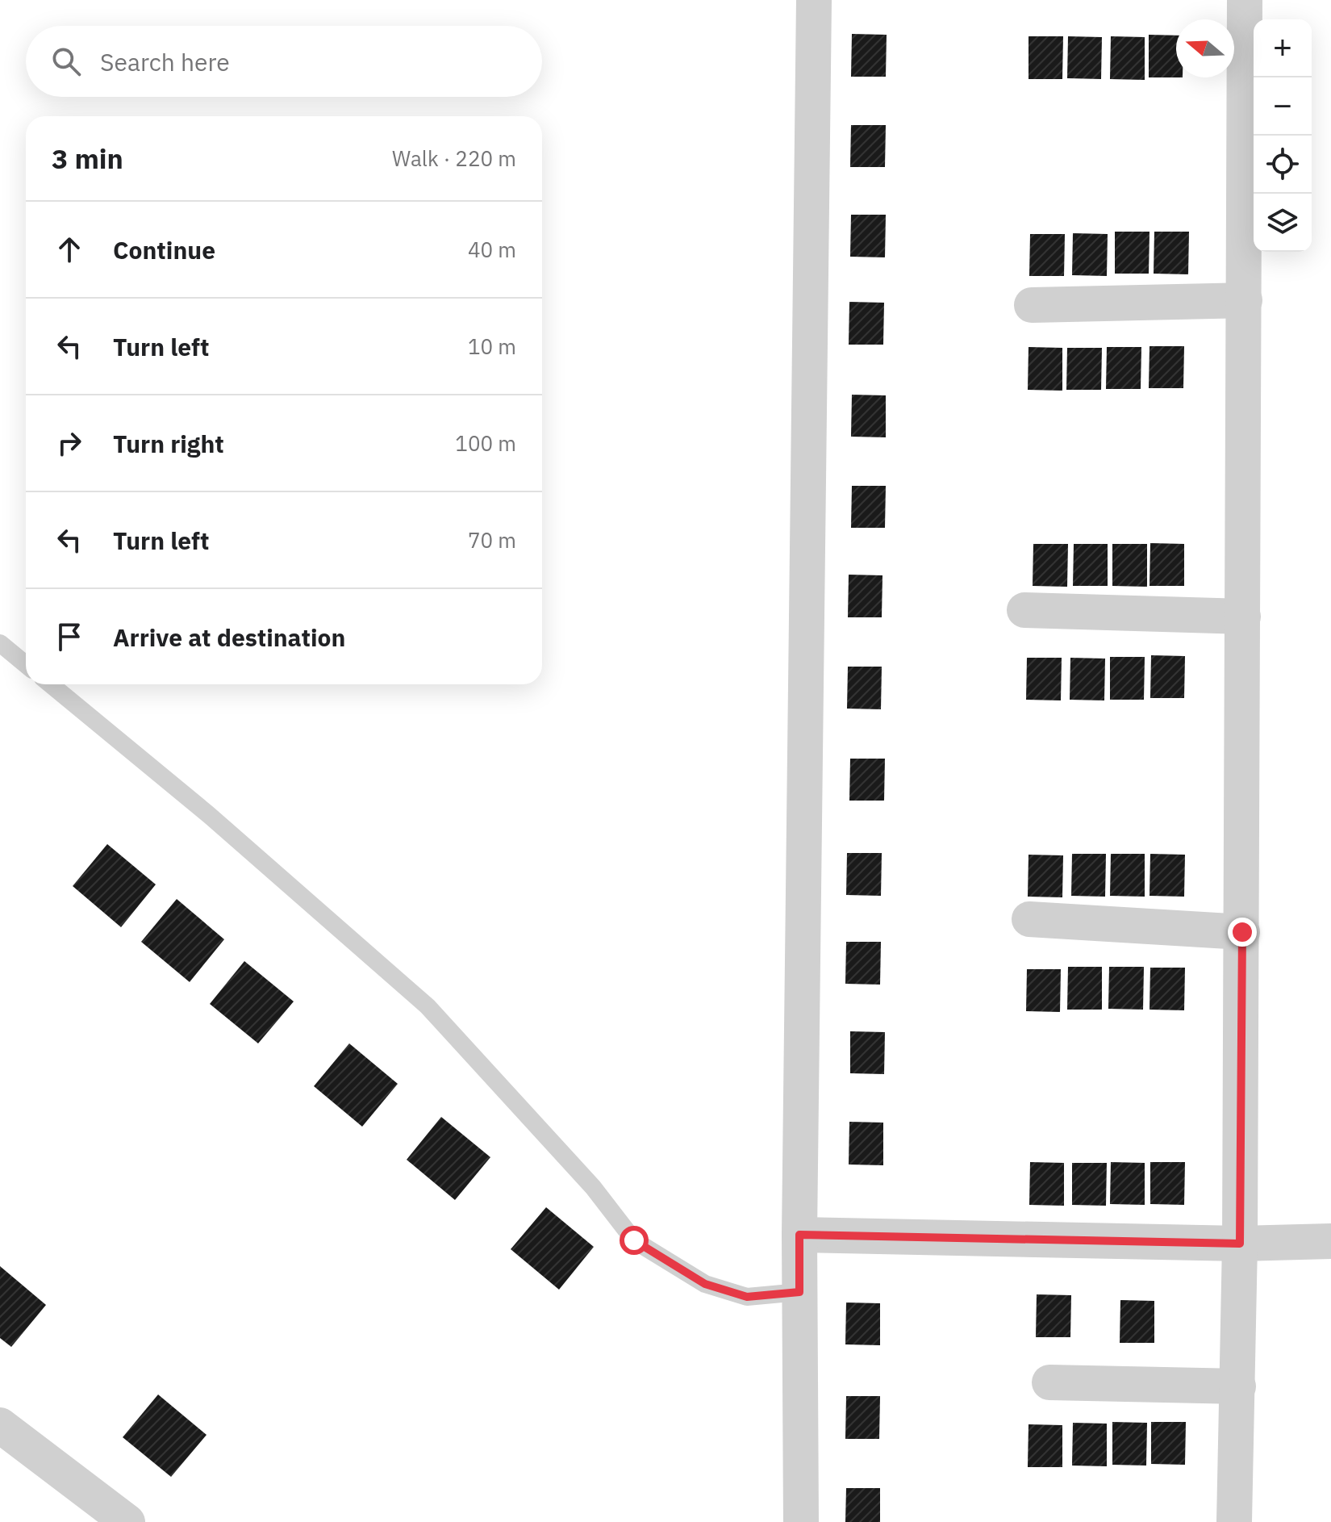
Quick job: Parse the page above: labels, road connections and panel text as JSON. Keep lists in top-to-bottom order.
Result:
{
  "north": "left",
  "page": {
    "map_buttons": ["+", "−"],
    "search": "Search here",
    "heading": ["3 min", "Walk · 220 m"],
    "list": [
      ["Continue", "40 m"],
      ["Turn left", "10 m"],
      ["Turn right", "100 m"],
      ["Turn left", "70 m"],
      "Arrive at destination"
    ]
  }
}
